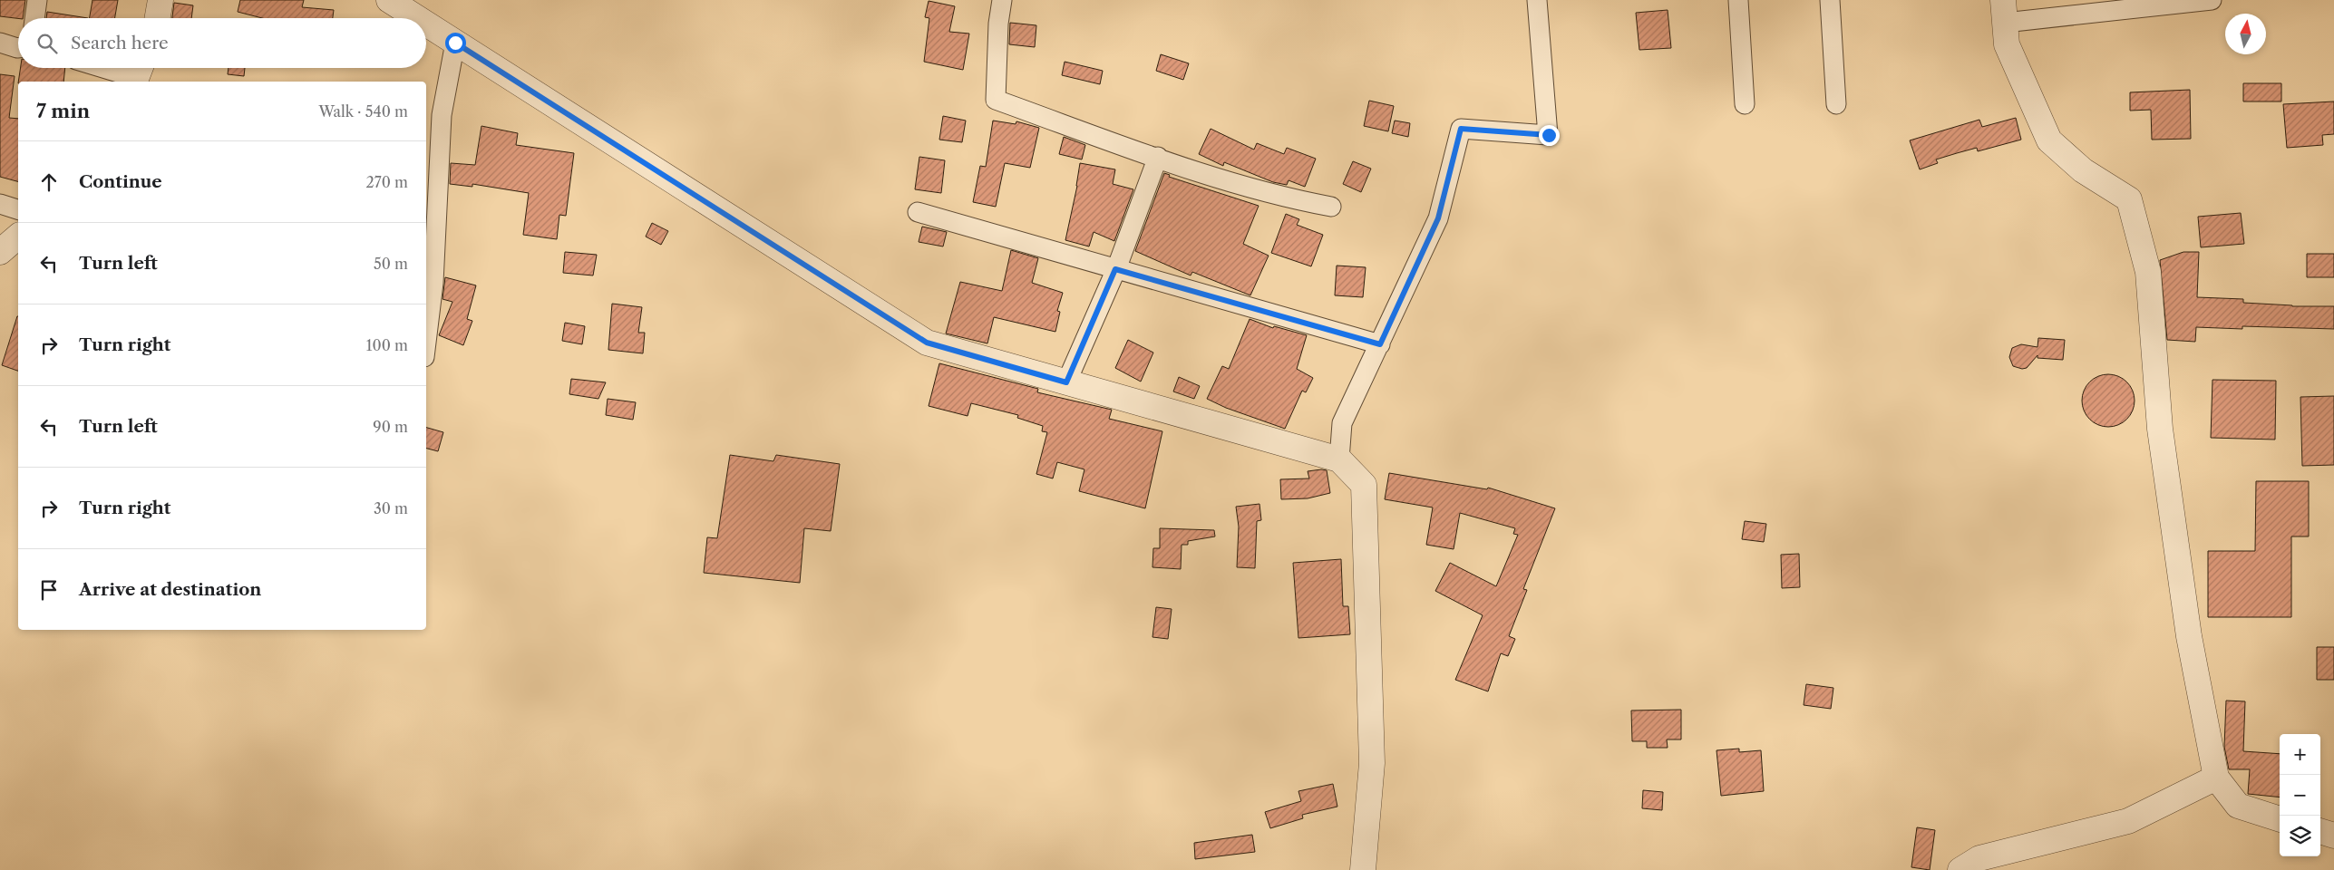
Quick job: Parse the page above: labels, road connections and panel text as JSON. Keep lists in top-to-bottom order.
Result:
{
  "north": "top",
  "page": {
    "search": "Search here",
    "heading": ["7 min", "Walk · 540 m"],
    "list": [
      ["Continue", "270 m"],
      ["Turn left", "50 m"],
      ["Turn right", "100 m"],
      ["Turn left", "90 m"],
      ["Turn right", "30 m"],
      "Arrive at destination"
    ],
    "map_buttons": ["+", "−"]
  }
}
